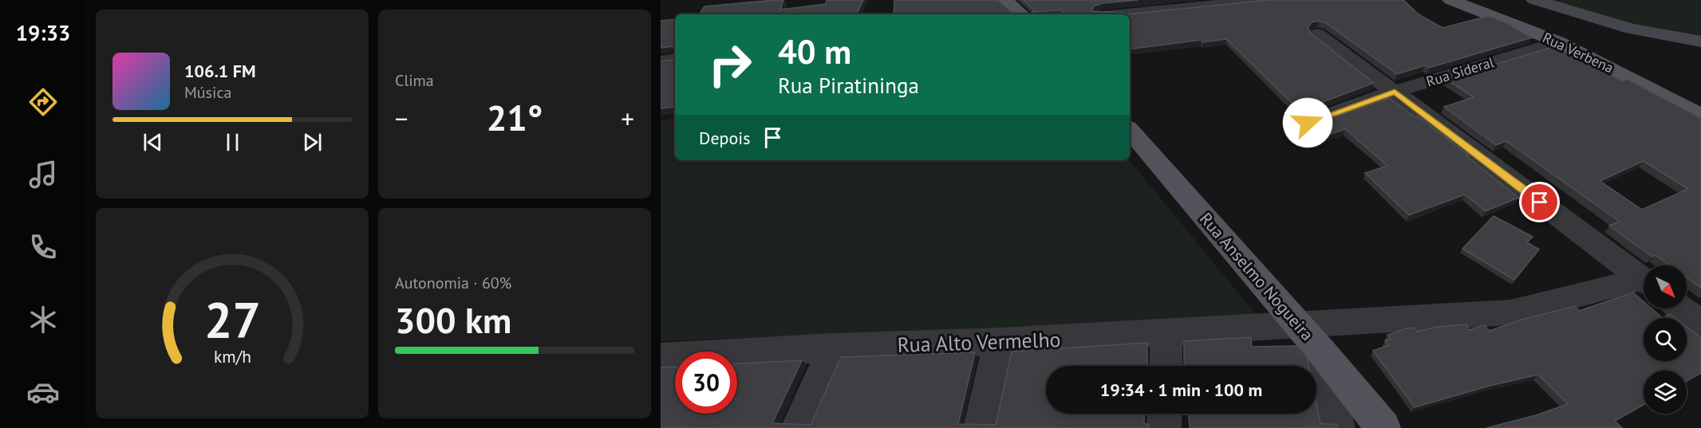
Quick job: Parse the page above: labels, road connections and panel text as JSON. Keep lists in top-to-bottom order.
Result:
{
  "streets": {
    "main road": ["Rua Verbena", "Rua Anselmo Nogueira"],
    "street": ["Rua Sideral", "Rua Alto Vermelho"]
  },
  "crossings": [
    ["Rua Verbena", "Rua Sideral"],
    ["Rua Anselmo Nogueira", "Rua Alto Vermelho"]
  ],
  "north": "bottom right",
  "page": {
    "tabs": "19:33",
    "tile": [
      "Clima",
      ["Autonomia · 60%", "300 km"]
    ],
    "turn": ["40 m", "Rua Piratininga"],
    "song": ["106.1 FM", "Música"],
    "heat": ["−", "21°", "+"],
    "then": "Depois",
    "limit": "30",
    "trip": "19:34 · 1 min · 100 m",
    "gauge": ["27", "km/h"]
  }
}
